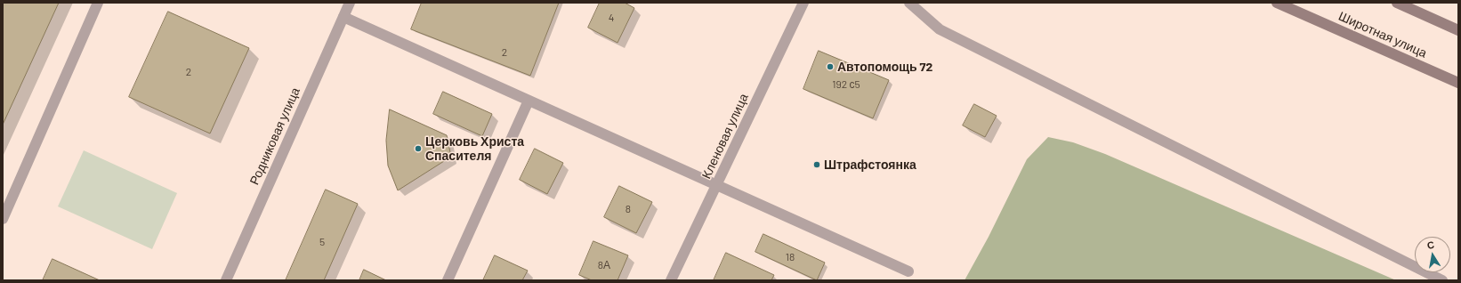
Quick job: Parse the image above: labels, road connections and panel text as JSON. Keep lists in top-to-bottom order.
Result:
{
  "streets": {
    "main road": ["Широтная улица"],
    "street": ["Родниковая улица", "Кленовая улица"]
  },
  "places": ["Автопомощь 72", "Церковь Христа Спасителя", "Штрафстоянка"],
  "house_numbers": [
    "4",
    "2",
    "2",
    "192 с5",
    "8",
    "5",
    "18",
    "8А"
  ],
  "north": "top"
}
